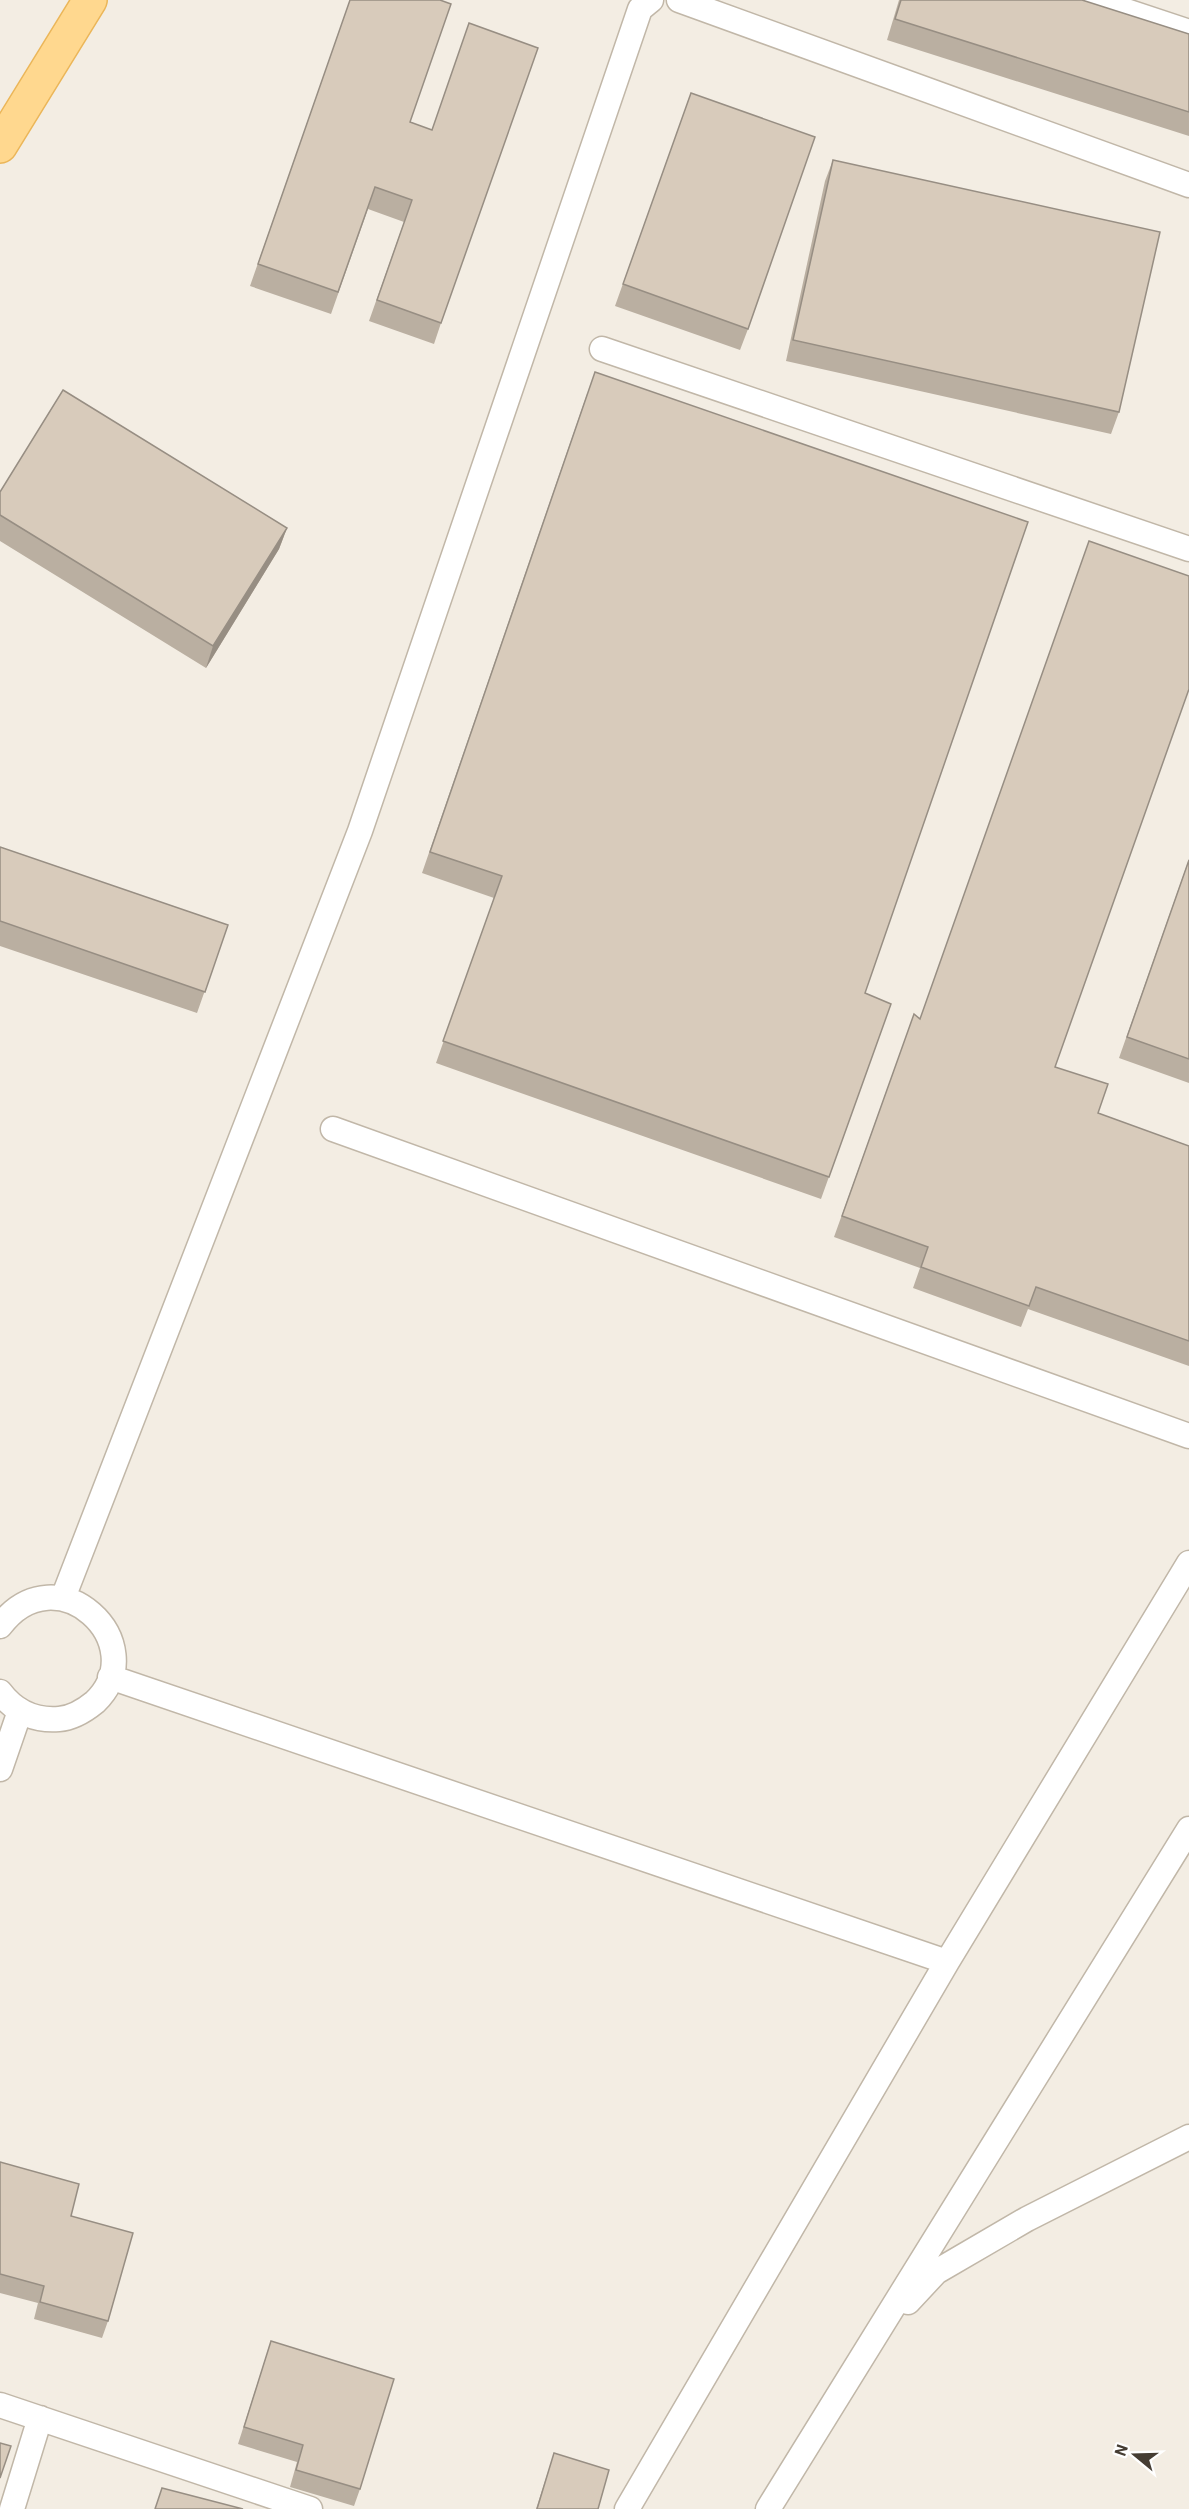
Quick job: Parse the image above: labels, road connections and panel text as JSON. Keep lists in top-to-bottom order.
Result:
{
  "north": "left"
}
